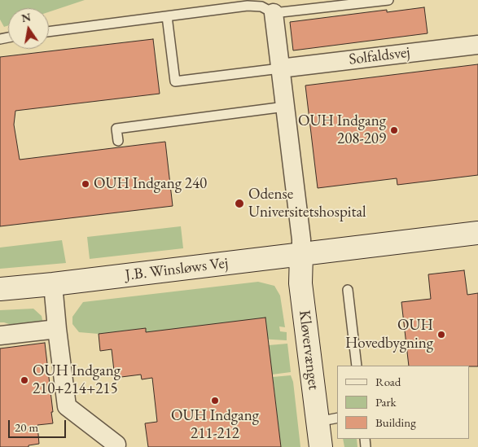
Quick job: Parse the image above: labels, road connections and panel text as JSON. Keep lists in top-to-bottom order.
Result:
{
  "streets": {
    "street": ["Solfaldsvej", "J.B. Winsløws Vej", "Kløvervænget"]
  },
  "crossings": [
    ["J.B. Winsløws Vej", "Kløvervænget"]
  ],
  "places": [
    "OUH Indgang 208-209",
    "OUH Indgang 240",
    "Odense Universitetshospital",
    "OUH Hovedbygning",
    "OUH Indgang 210+214+215",
    "OUH Indgang 211-212"
  ],
  "legend": ["Road", "Park", "Building"],
  "scale_bar": "20 m",
  "north": "top"
}
